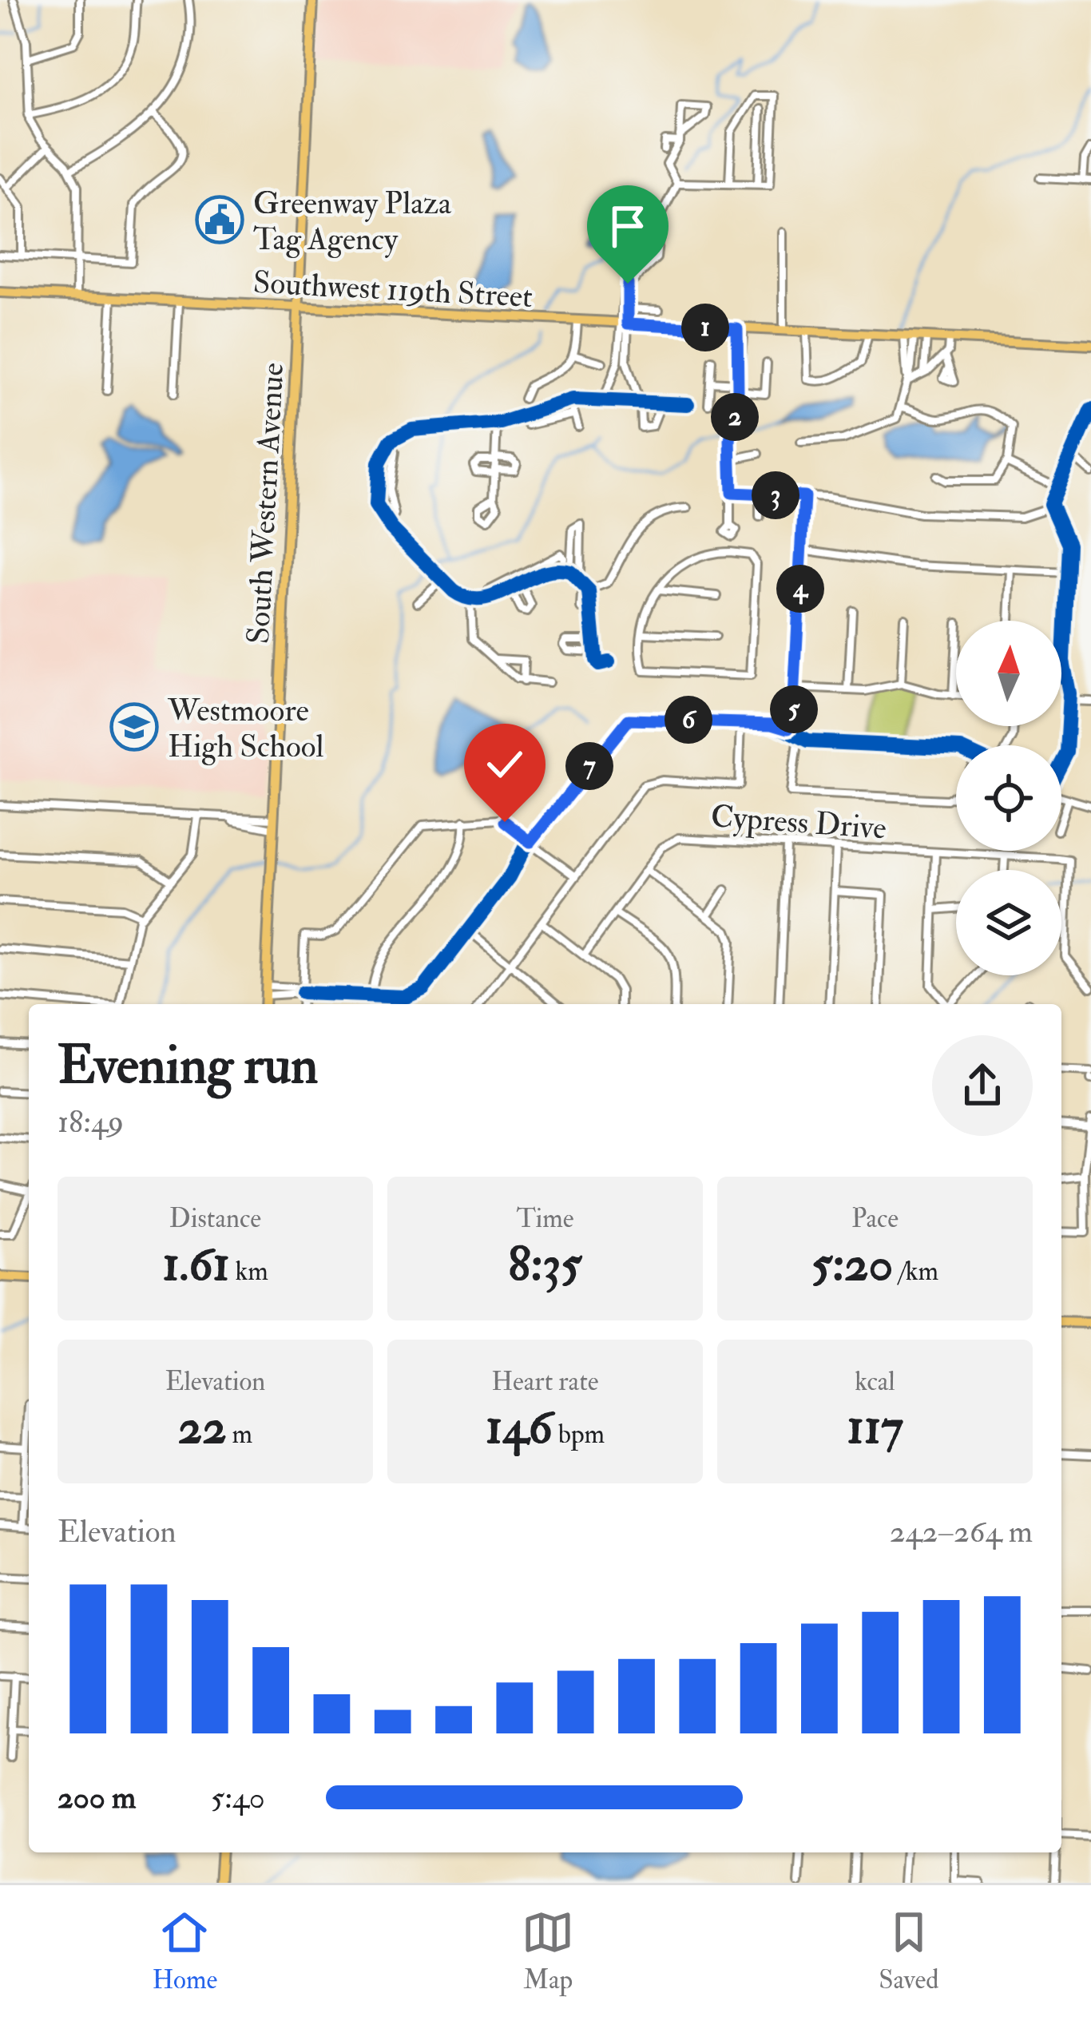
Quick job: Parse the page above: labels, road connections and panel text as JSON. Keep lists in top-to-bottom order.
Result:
{
  "streets": {
    "main road": ["Southwest 119th Street", "South Western Avenue"],
    "street": ["Cypress Drive"]
  },
  "crossings": [
    ["Southwest 119th Street", "South Western Avenue"]
  ],
  "places": {
    "public building": ["Greenway Plaza Tag Agency"],
    "school or university": ["Westmoore High School"]
  },
  "north": "top",
  "page": {
    "pins": [
      "1",
      "2",
      "3",
      "4",
      "5",
      "6",
      "7"
    ],
    "heading": ["Evening run", "18:49"],
    "stats": [
      ["Distance", "1.61 km"],
      ["Time", "8:35"],
      ["Pace", "5:20 /km"],
      ["Elevation", "22 m"],
      ["Heart rate", "146 bpm"],
      ["kcal", "117"]
    ],
    "chart": ["Elevation", "242–264 m"],
    "list": [
      {
        "name": "200 m",
        "note": "5:40"
      }
    ],
    "tabs": ["Home", "Map", "Saved"]
  }
}
